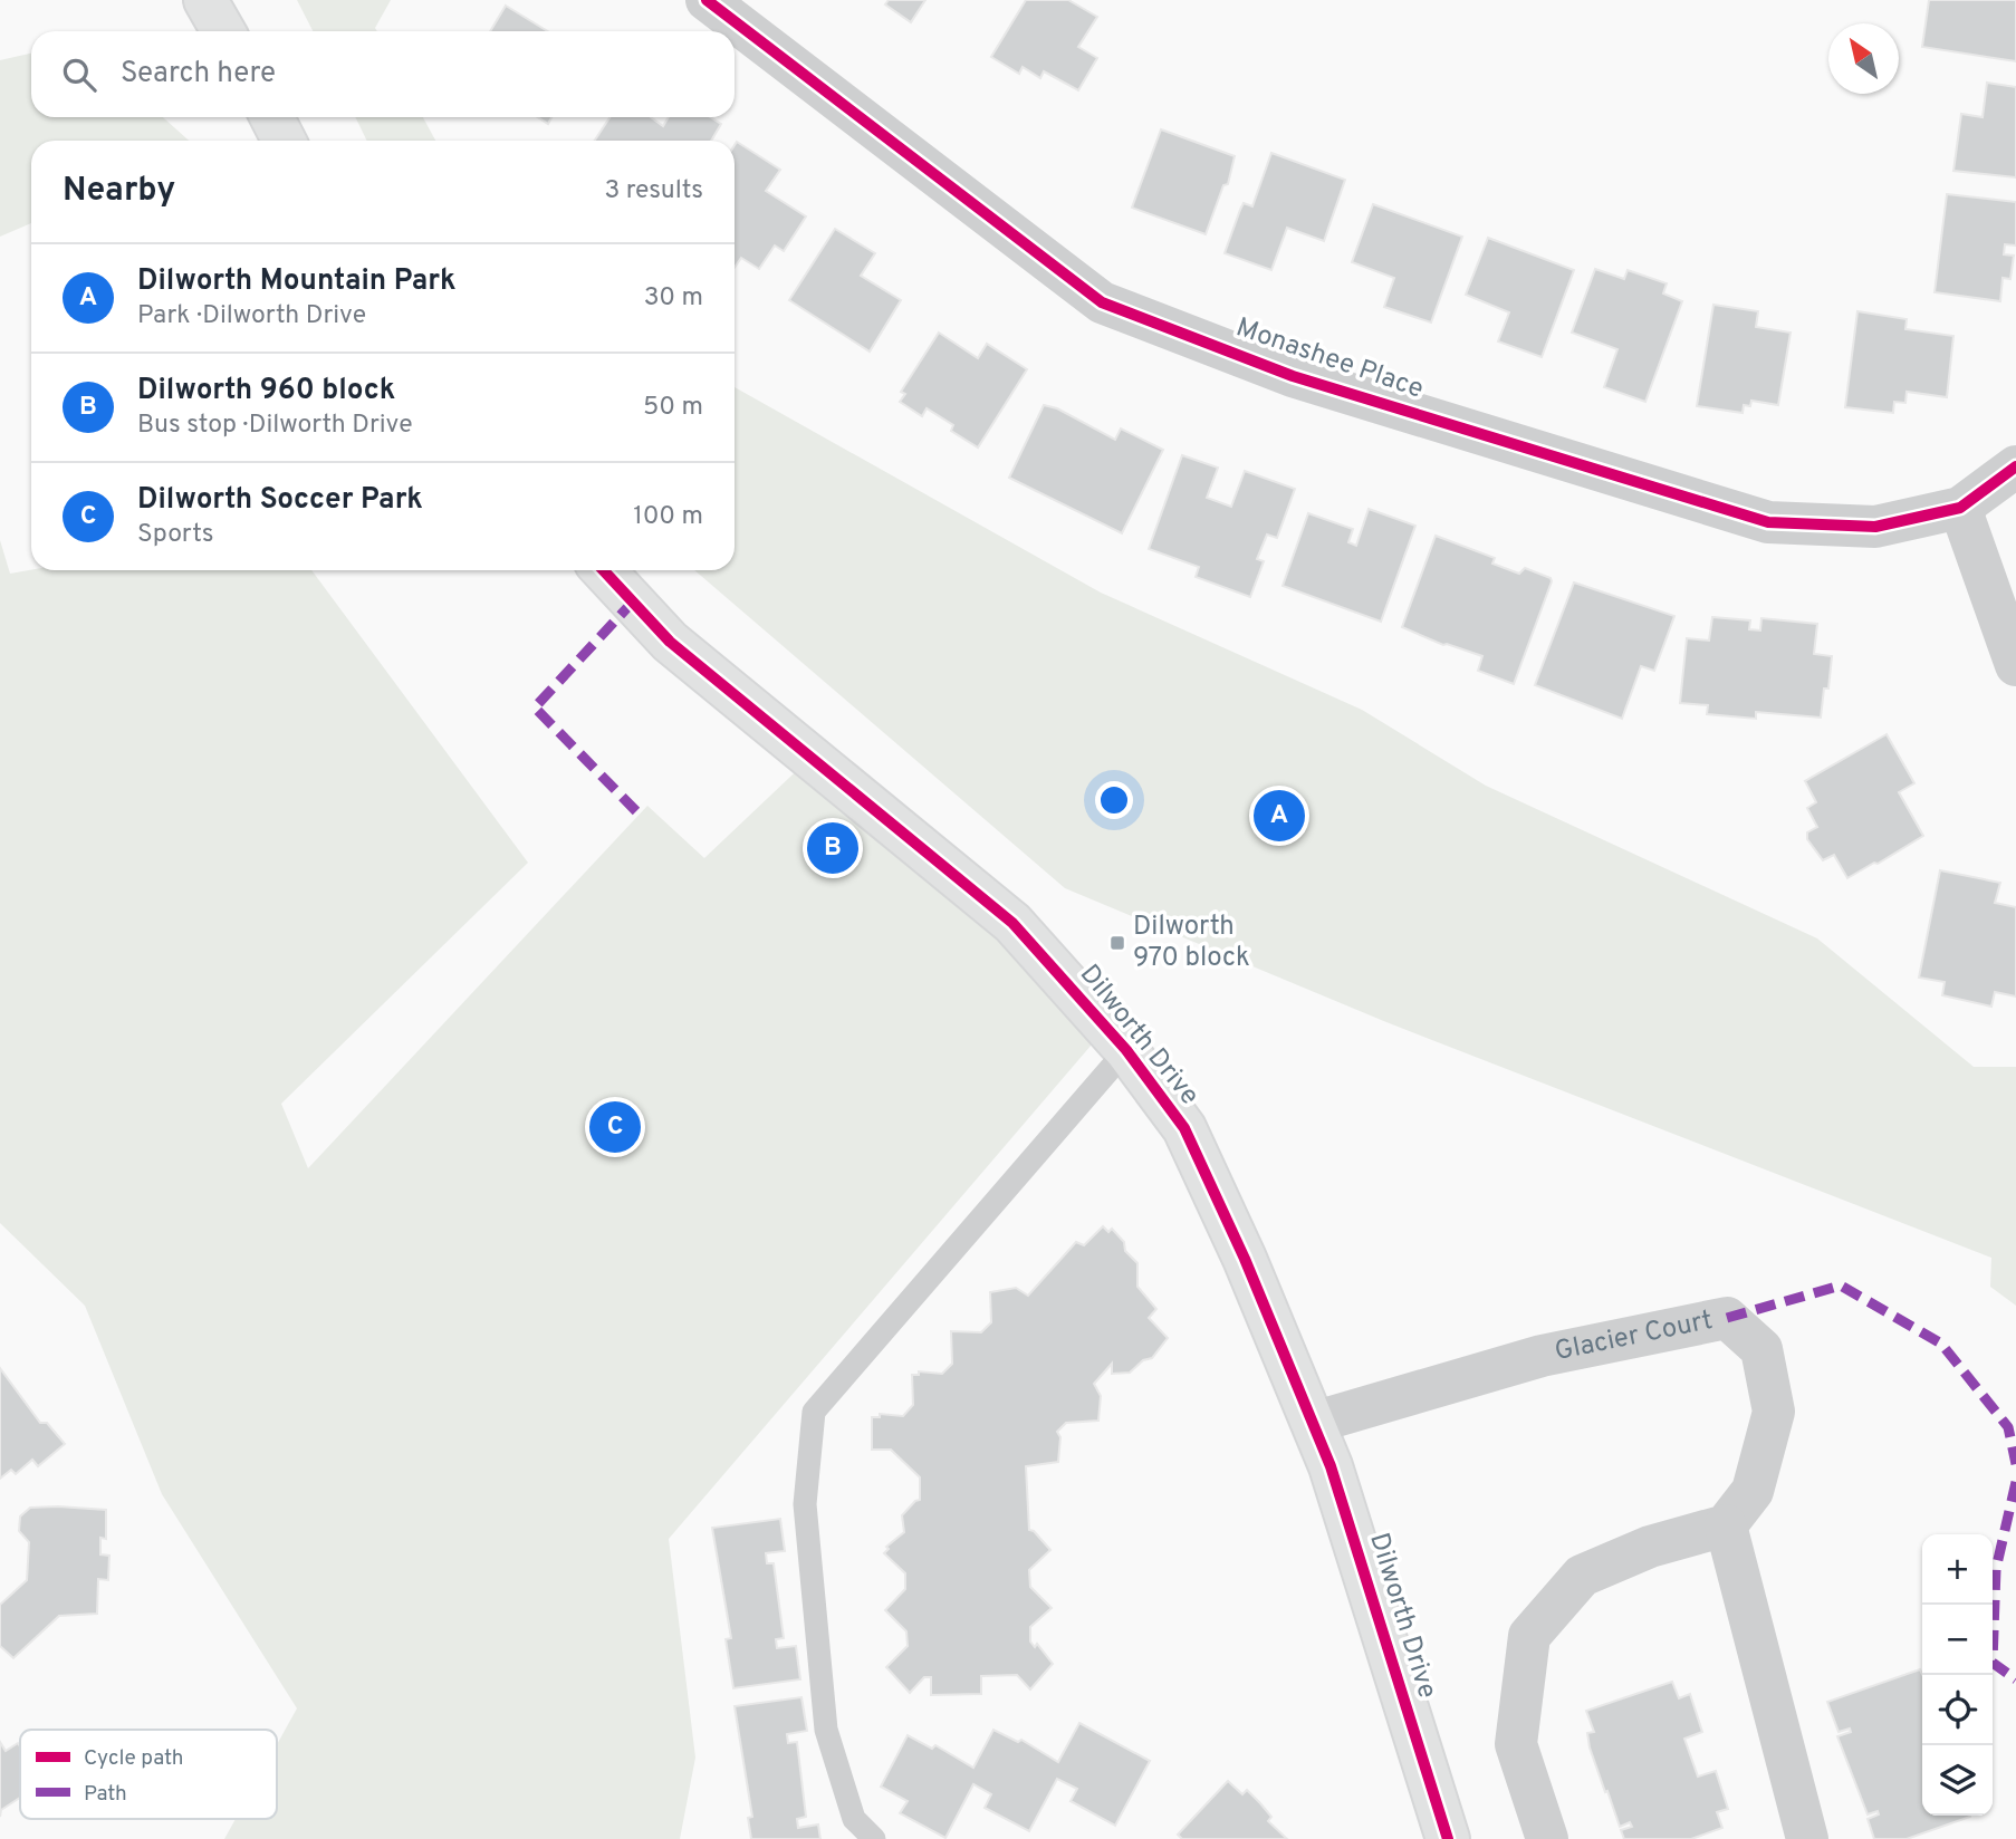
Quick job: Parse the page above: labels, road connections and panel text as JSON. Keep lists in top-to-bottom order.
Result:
{
  "streets": {
    "street": ["Monashee Place", "Dilworth Drive", "Glacier Court"]
  },
  "crossings": [
    ["Dilworth Drive", "Glacier Court"]
  ],
  "places": {
    "transit": ["Dilworth 970 block"]
  },
  "legend": ["Cycle path", "Path"],
  "north": "top left",
  "page": {
    "search": "Search here",
    "heading": ["Nearby", "3 results"],
    "list": [
      {
        "mark": "A",
        "name": "Dilworth Mountain Park",
        "note": "Park · Dilworth Drive",
        "value": "30 m"
      },
      {
        "mark": "B",
        "name": "Dilworth 960 block",
        "note": "Bus stop · Dilworth Drive",
        "value": "50 m"
      },
      {
        "mark": "C",
        "name": "Dilworth Soccer Park",
        "note": "Sports",
        "value": "100 m"
      }
    ],
    "pins": ["A", "B", "C"],
    "map_buttons": ["+", "−"]
  }
}
